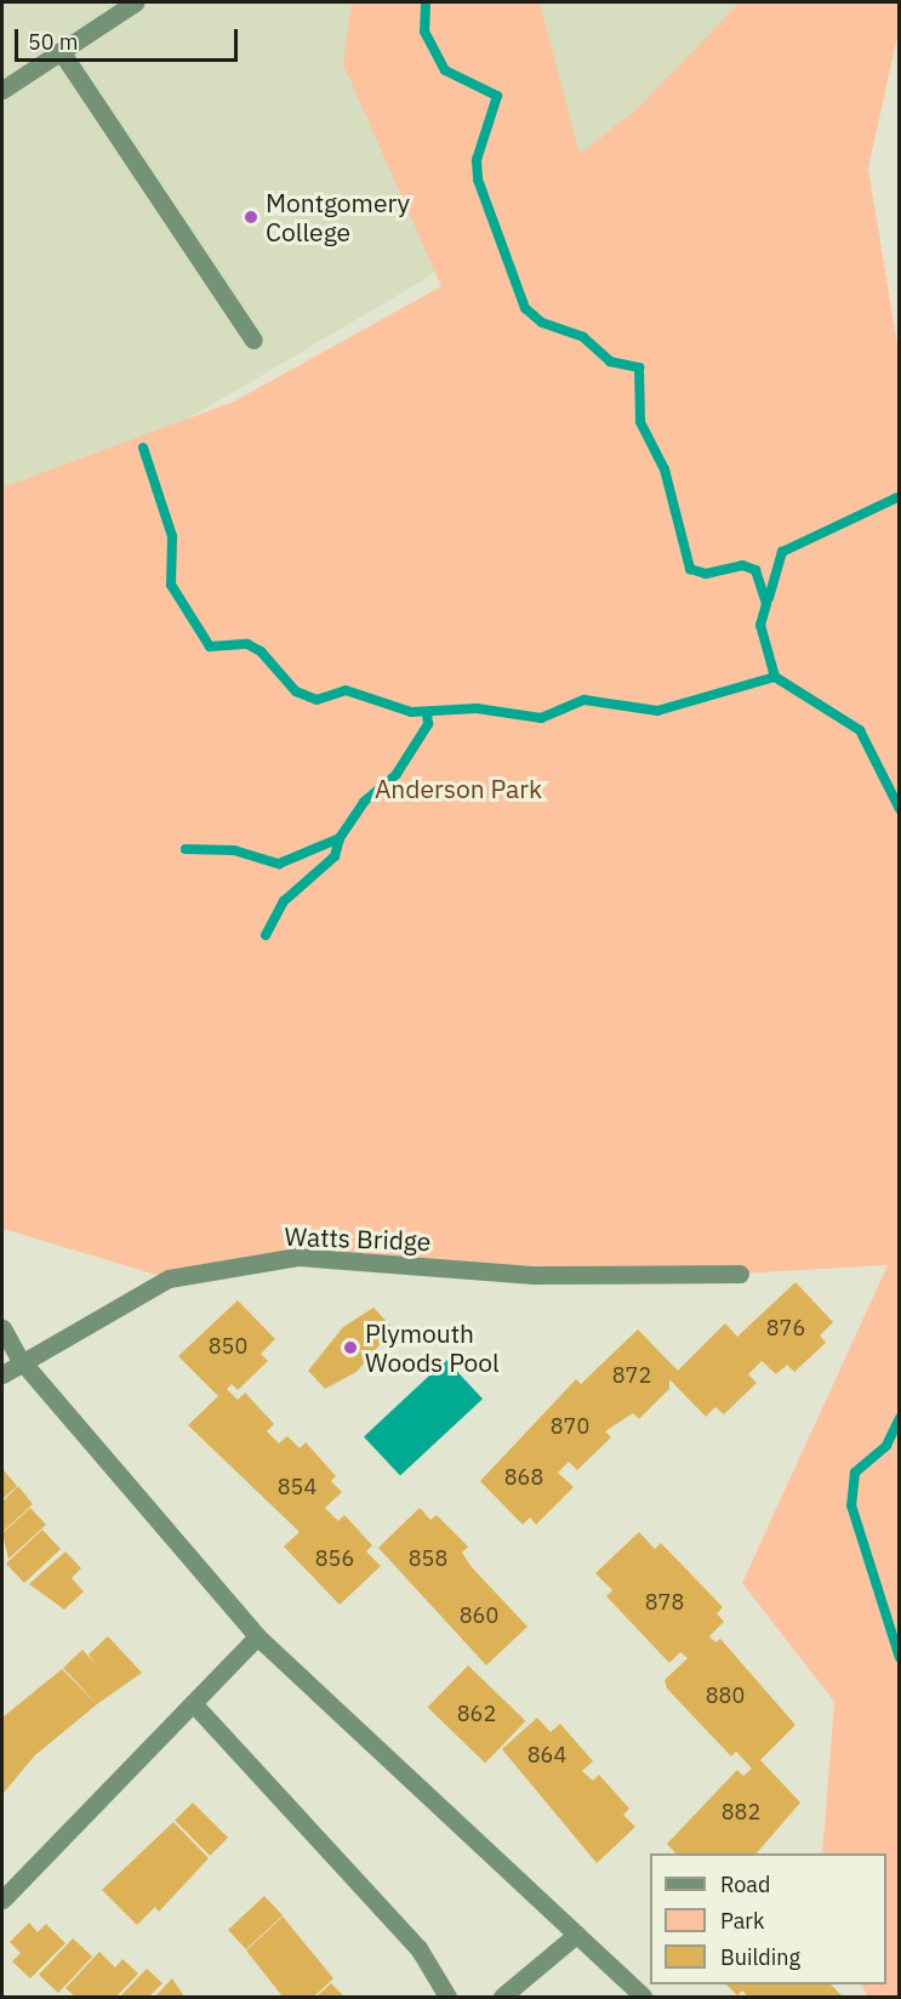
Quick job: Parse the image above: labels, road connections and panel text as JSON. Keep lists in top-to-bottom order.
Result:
{
  "streets": {
    "street": ["Watts Bridge"]
  },
  "parks": ["Anderson Park"],
  "places": ["Montgomery College", "Plymouth Woods Pool"],
  "house_numbers": [
    "876",
    "850",
    "872",
    "870",
    "868",
    "854",
    "856",
    "858",
    "878",
    "860",
    "880",
    "862",
    "864",
    "882"
  ],
  "legend": ["Road", "Park", "Building"],
  "scale_bar": "50 m"
}
